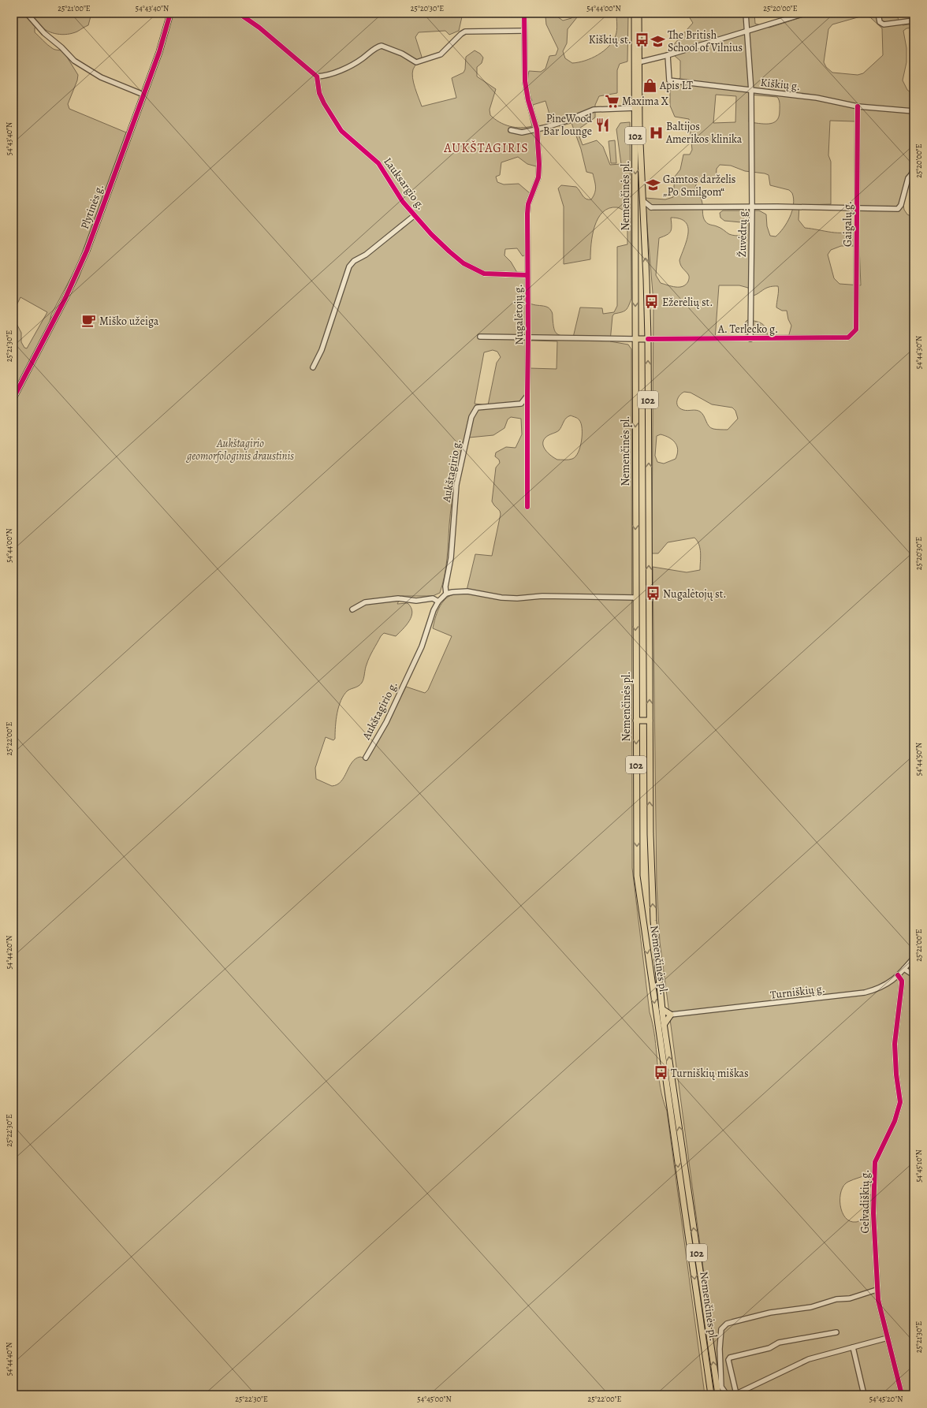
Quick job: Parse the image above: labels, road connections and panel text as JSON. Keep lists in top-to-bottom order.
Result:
{
  "streets": {
    "main road": ["102", "Nemenčinės pl.", "Plytinės g."],
    "street": [
      "Kiškių g.",
      "Lauksargio g.",
      "Gaigalų g.",
      "Žuvėdrų g.",
      "Nugalėtojų g.",
      "A. Terlecko g.",
      "Aukštagirio g.",
      "Turniškių g.",
      "Gelvadiškių g."
    ]
  },
  "crossings": [
    ["Kiškių g.", "Gaigalų g."],
    ["Kiškių g.", "Žuvėdrų g."],
    ["Lauksargio g.", "Nugalėtojų g."],
    ["Nemenčinės pl.", "A. Terlecko g."],
    ["Gaigalų g.", "A. Terlecko g."],
    ["Žuvėdrų g.", "A. Terlecko g."],
    ["Nugalėtojų g.", "Aukštagirio g."],
    ["Turniškių g.", "Gelvadiškių g."]
  ],
  "districts": ["AUKŠTAGIRIS"],
  "parks": ["Aukštagirio geomorfologinis draustinis"],
  "places": {
    "bus stop": [
      "Kiškių st.",
      "Ežerėlių st.",
      "Nugalėtojų st.",
      "Turniškių miškas"
    ],
    "school or university": ["The British School of Vilnius", "Gamtos darželis „Po Smilgom“"],
    "shop": ["Apis LT"],
    "supermarket": ["Maxima X"],
    "restaurant": ["PineWood Bar lounge"],
    "hospital": ["Baltijos Amerikos klinika"],
    "cafe": ["Miško užeiga"]
  },
  "coordinates": [
    "25°21'00\"E",
    "54°43'40\"N",
    "25°20'30\"E",
    "54°44'00\"N",
    "25°20'00\"E",
    "25°21'30\"E",
    "54°44'30\"N",
    "25°22'00\"E",
    "54°44'50\"N",
    "54°44'20\"N",
    "25°22'30\"E",
    "54°45'10\"N",
    "54°44'40\"N",
    "54°45'00\"N",
    "54°45'20\"N"
  ]
}
